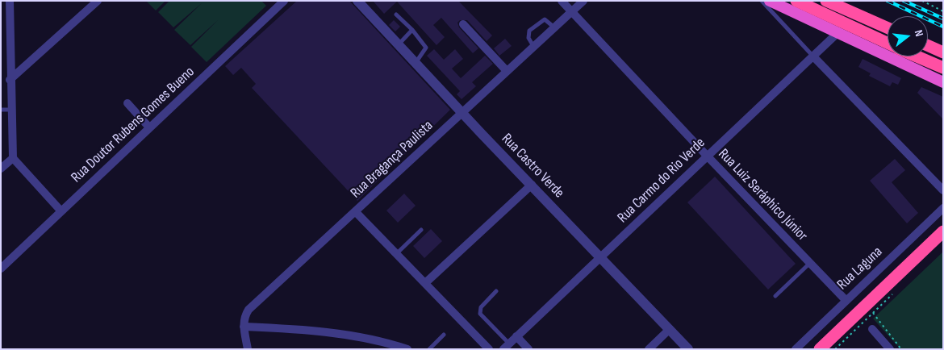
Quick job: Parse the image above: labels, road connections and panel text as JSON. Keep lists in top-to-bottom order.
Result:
{
  "streets": {
    "street": [
      "Rua Doutor Rubens Gomes Bueno",
      "Rua Bragança Paulista",
      "Rua Castro Verde",
      "Rua Carmo do Rio Verde",
      "Rua Luiz Seráphico Júnior",
      "Rua Laguna"
    ]
  },
  "crossings": [
    ["Rua Bragança Paulista", "Rua Castro Verde"],
    ["Rua Bragança Paulista", "Rua Luiz Seráphico Júnior"],
    ["Rua Castro Verde", "Rua Carmo do Rio Verde"],
    ["Rua Carmo do Rio Verde", "Rua Luiz Seráphico Júnior"],
    ["Rua Luiz Seráphico Júnior", "Rua Laguna"]
  ],
  "north": "right"
}
